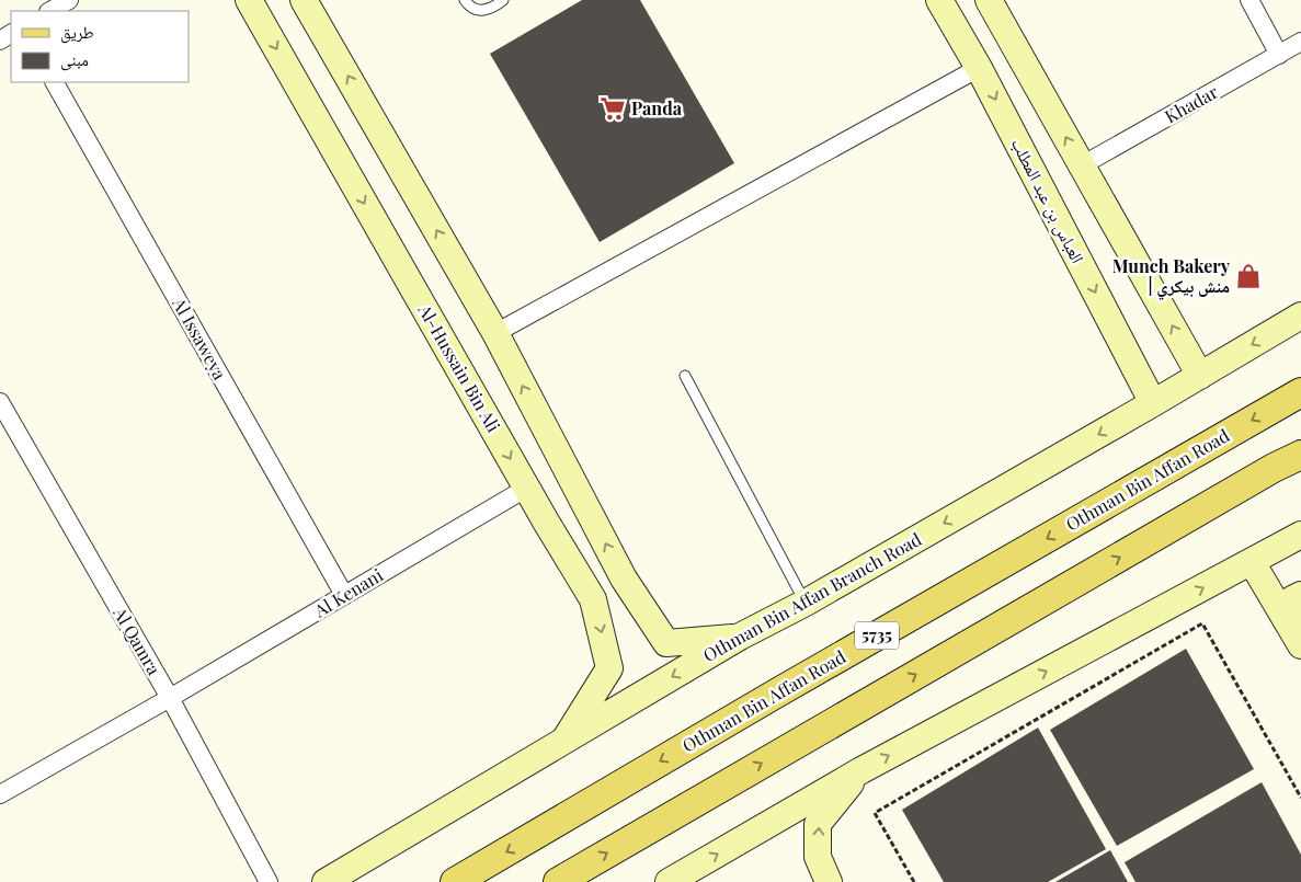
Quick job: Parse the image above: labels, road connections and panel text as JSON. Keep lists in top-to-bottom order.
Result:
{
  "streets": {
    "main road": ["Othman Bin Affan Road", "5735"],
    "street": [
      "Khadar",
      "العباس بن عبد المطلب",
      "Al Issaweya",
      "Al-Hussain Bin Ali",
      "Al Kenani",
      "Othman Bin Affan Branch Road",
      "Al Qamra"
    ]
  },
  "crossings": [
    ["العباس بن عبد المطلب", "Othman Bin Affan Branch Road"],
    ["Al Issaweya", "Al Kenani"],
    ["Al-Hussain Bin Ali", "Al Kenani"],
    ["Al-Hussain Bin Ali", "Othman Bin Affan Branch Road"],
    ["Al Kenani", "Al Qamra"]
  ],
  "places": {
    "supermarket": ["Panda"],
    "shop": ["Munch Bakery | منش بيكري"]
  },
  "legend": ["طريق", "مبنى"]
}
